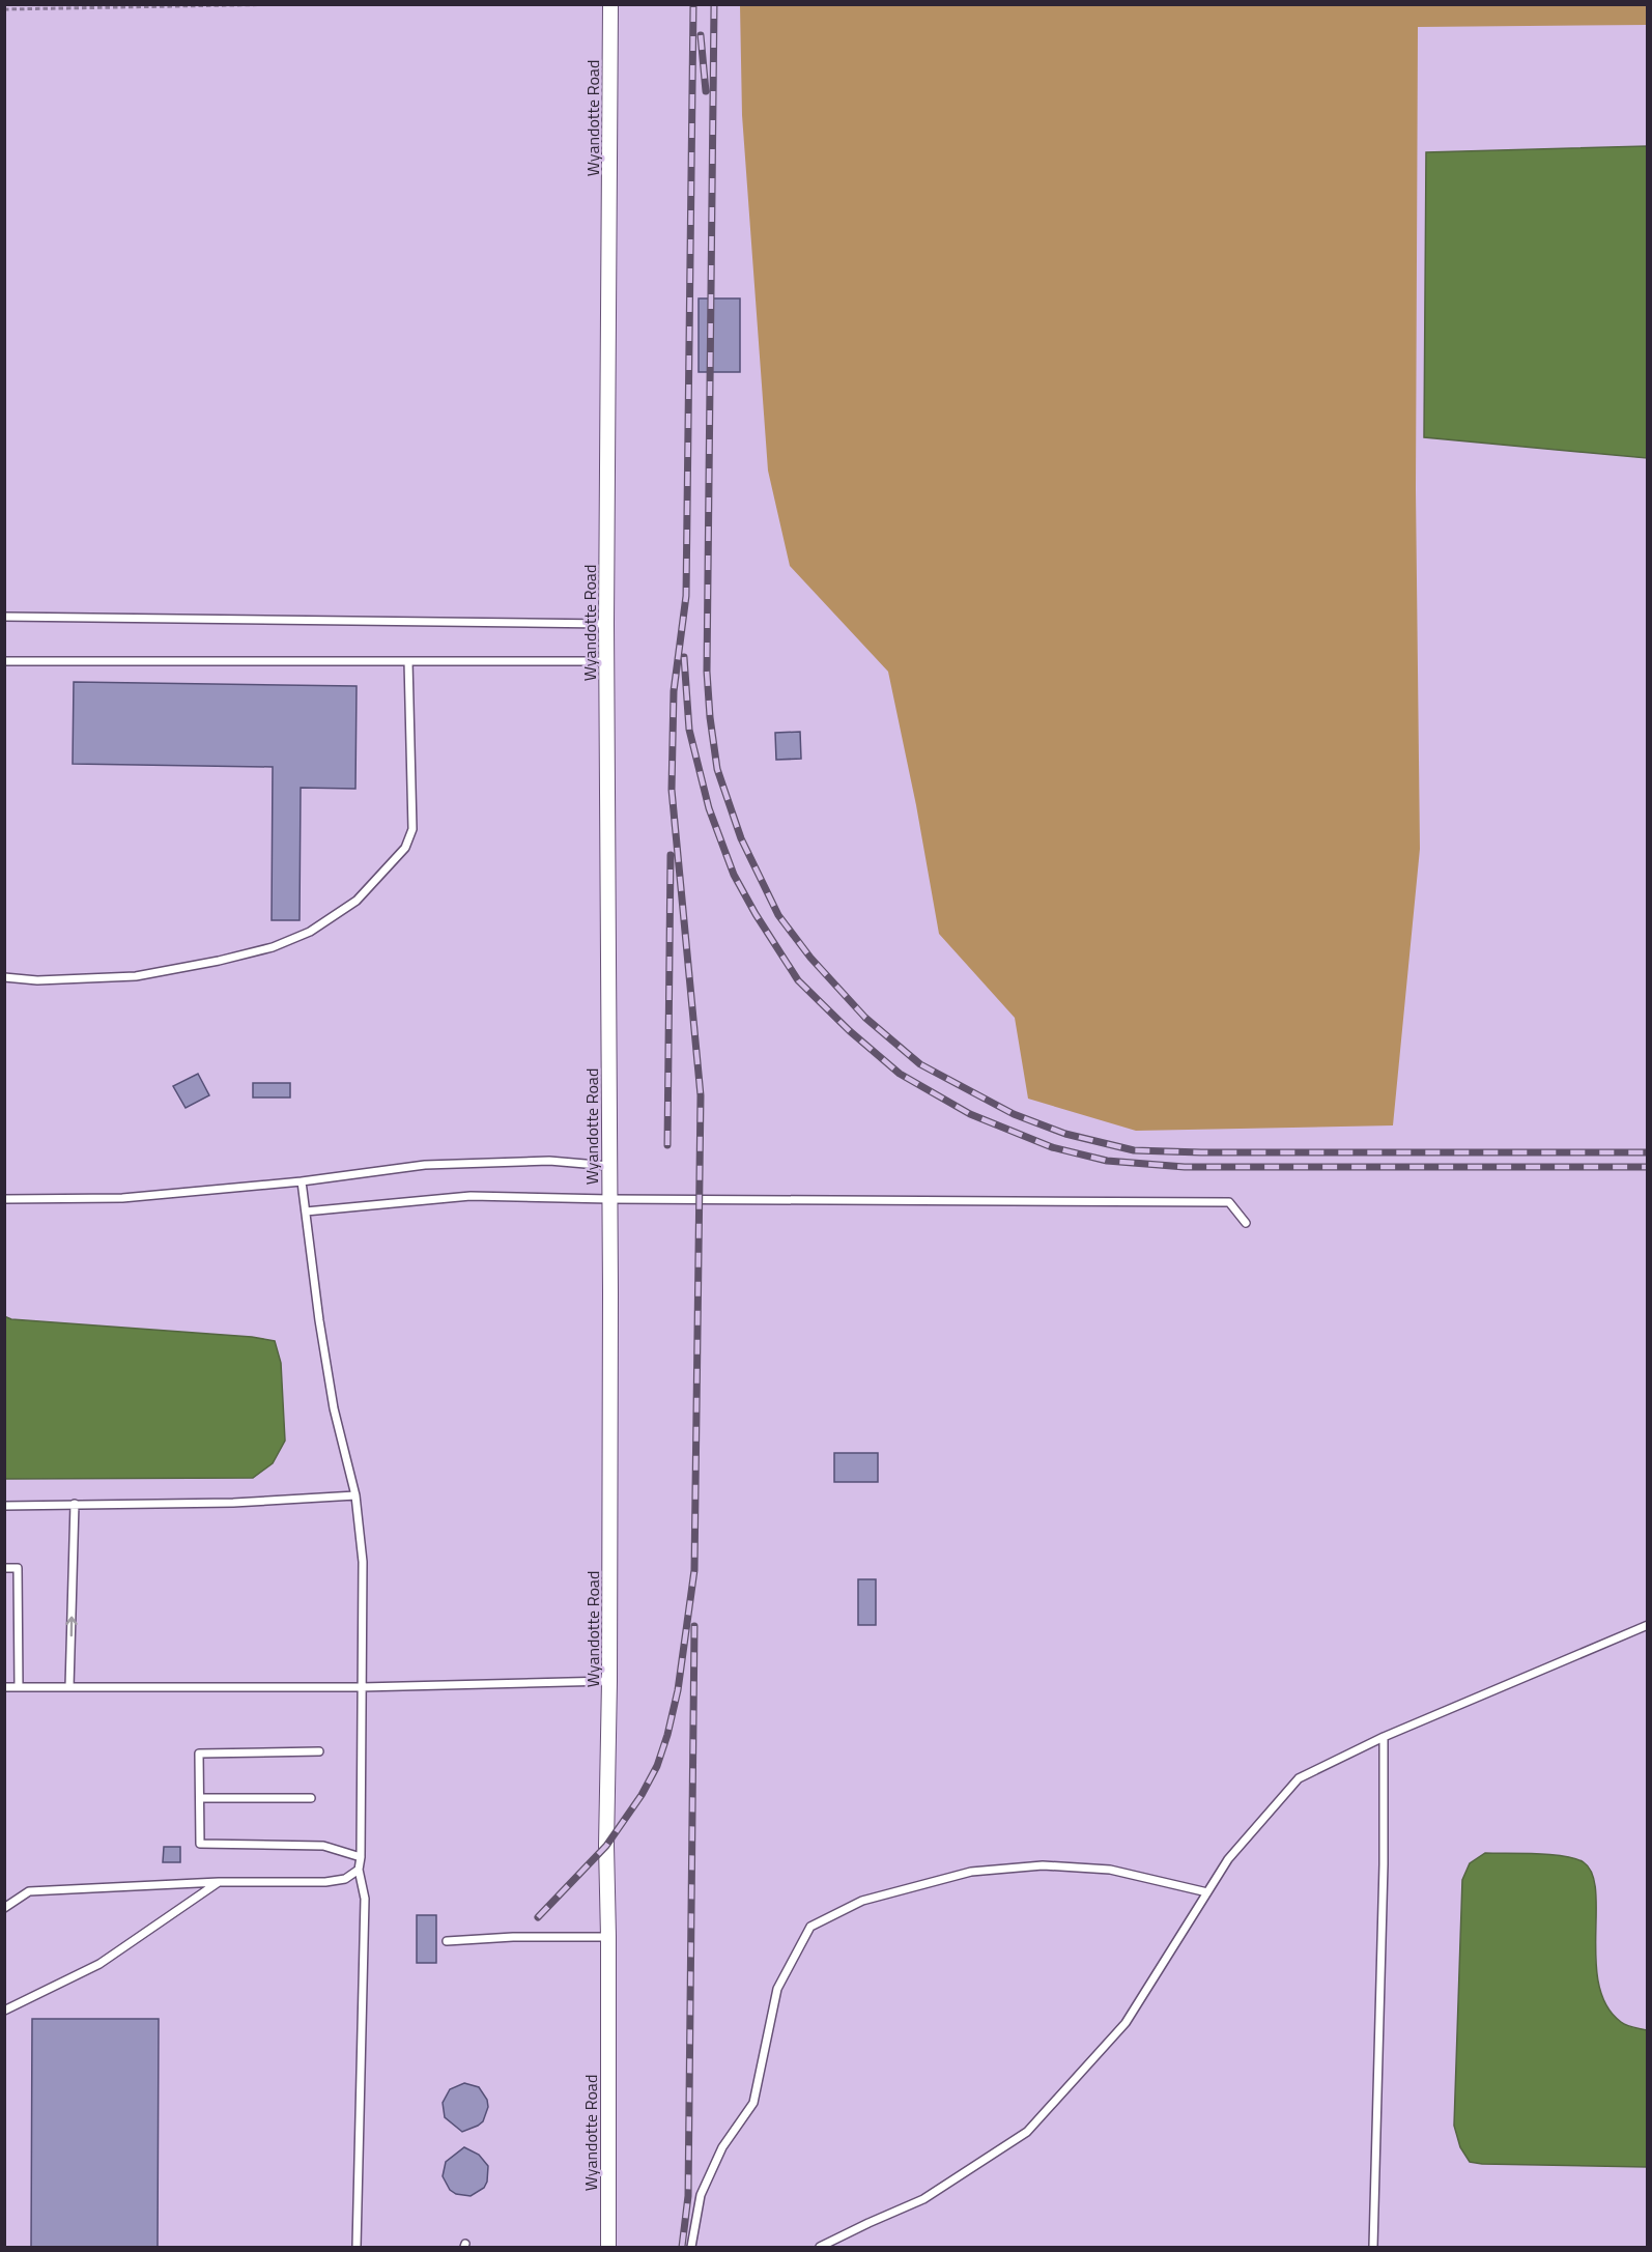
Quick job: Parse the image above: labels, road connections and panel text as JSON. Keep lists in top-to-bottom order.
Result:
{
  "streets": {
    "street": ["Wyandotte Road"]
  }
}
